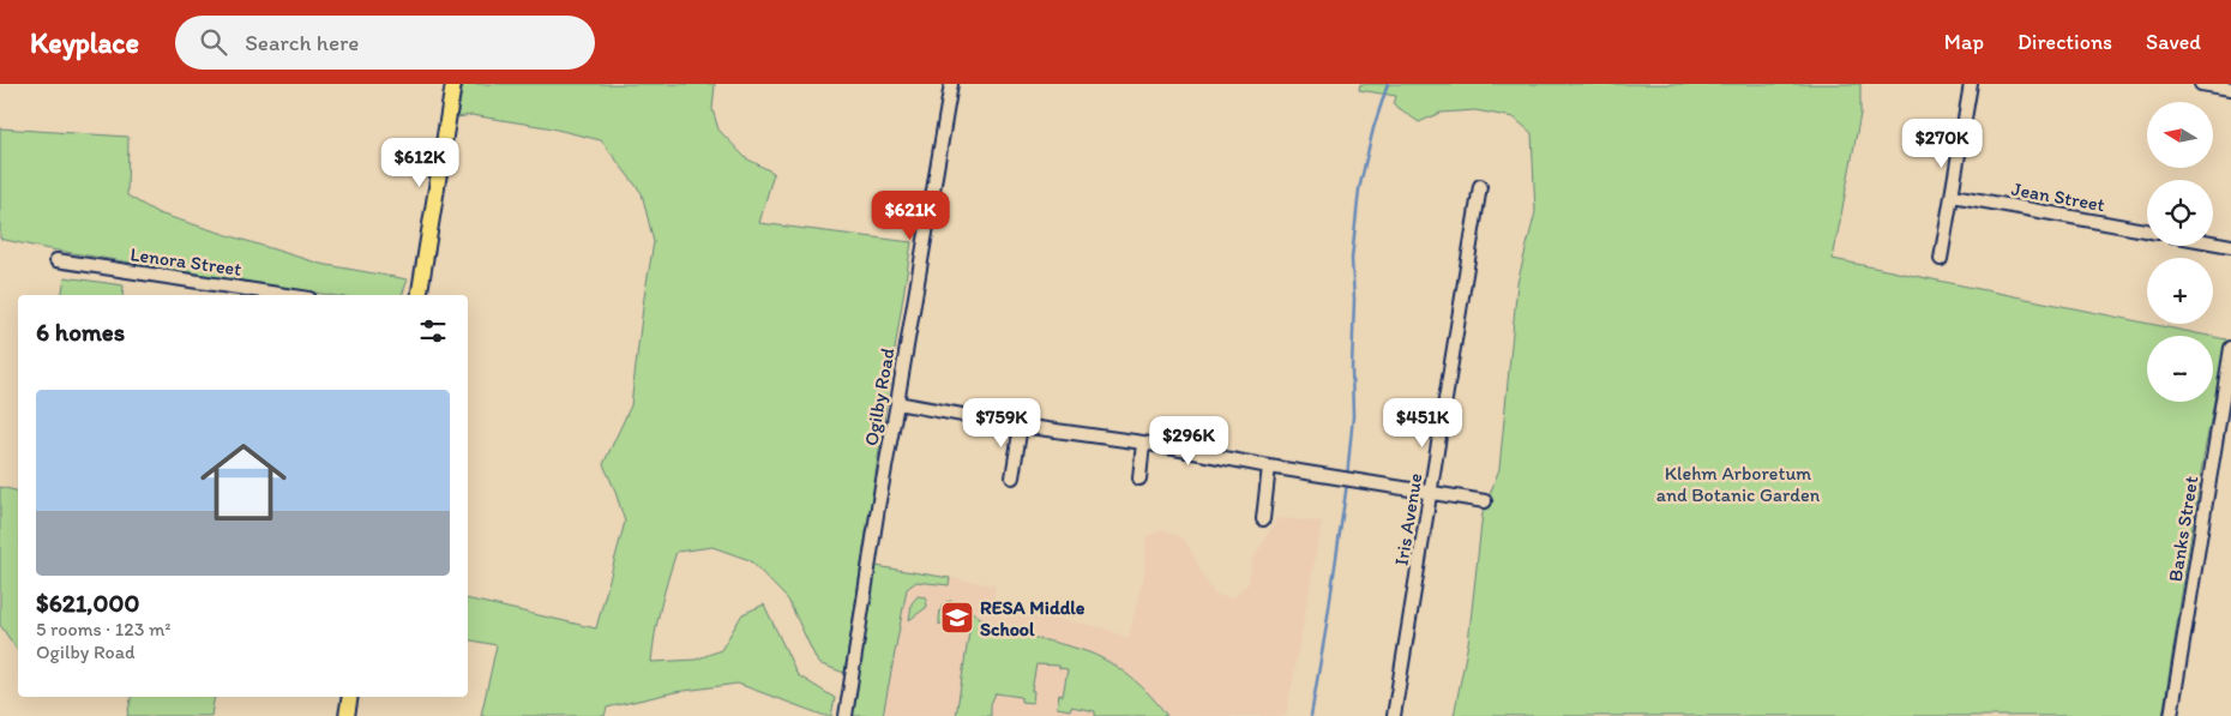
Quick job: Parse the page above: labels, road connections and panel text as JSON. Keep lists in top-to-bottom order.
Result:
{
  "streets": {
    "street": [
      "Jean Street",
      "Lenora Street",
      "Ogilby Road",
      "Iris Avenue",
      "Banks Street"
    ]
  },
  "parks": ["Klehm Arboretum and Botanic Garden"],
  "places": {
    "school or university": ["RESA Middle School"]
  },
  "north": "left",
  "page": {
    "header": "Keyplace",
    "search": "Search here",
    "nav": ["Map", "Directions", "Saved"],
    "map_buttons": ["+", "−"],
    "price": [
      "$270K",
      "$612K",
      "$621K",
      "$759K",
      "$451K",
      "$296K"
    ],
    "heading": "6 homes",
    "list": [
      {
        "name": "$621,000",
        "note": "5 rooms · 123 m² · Ogilby Road"
      }
    ]
  }
}
